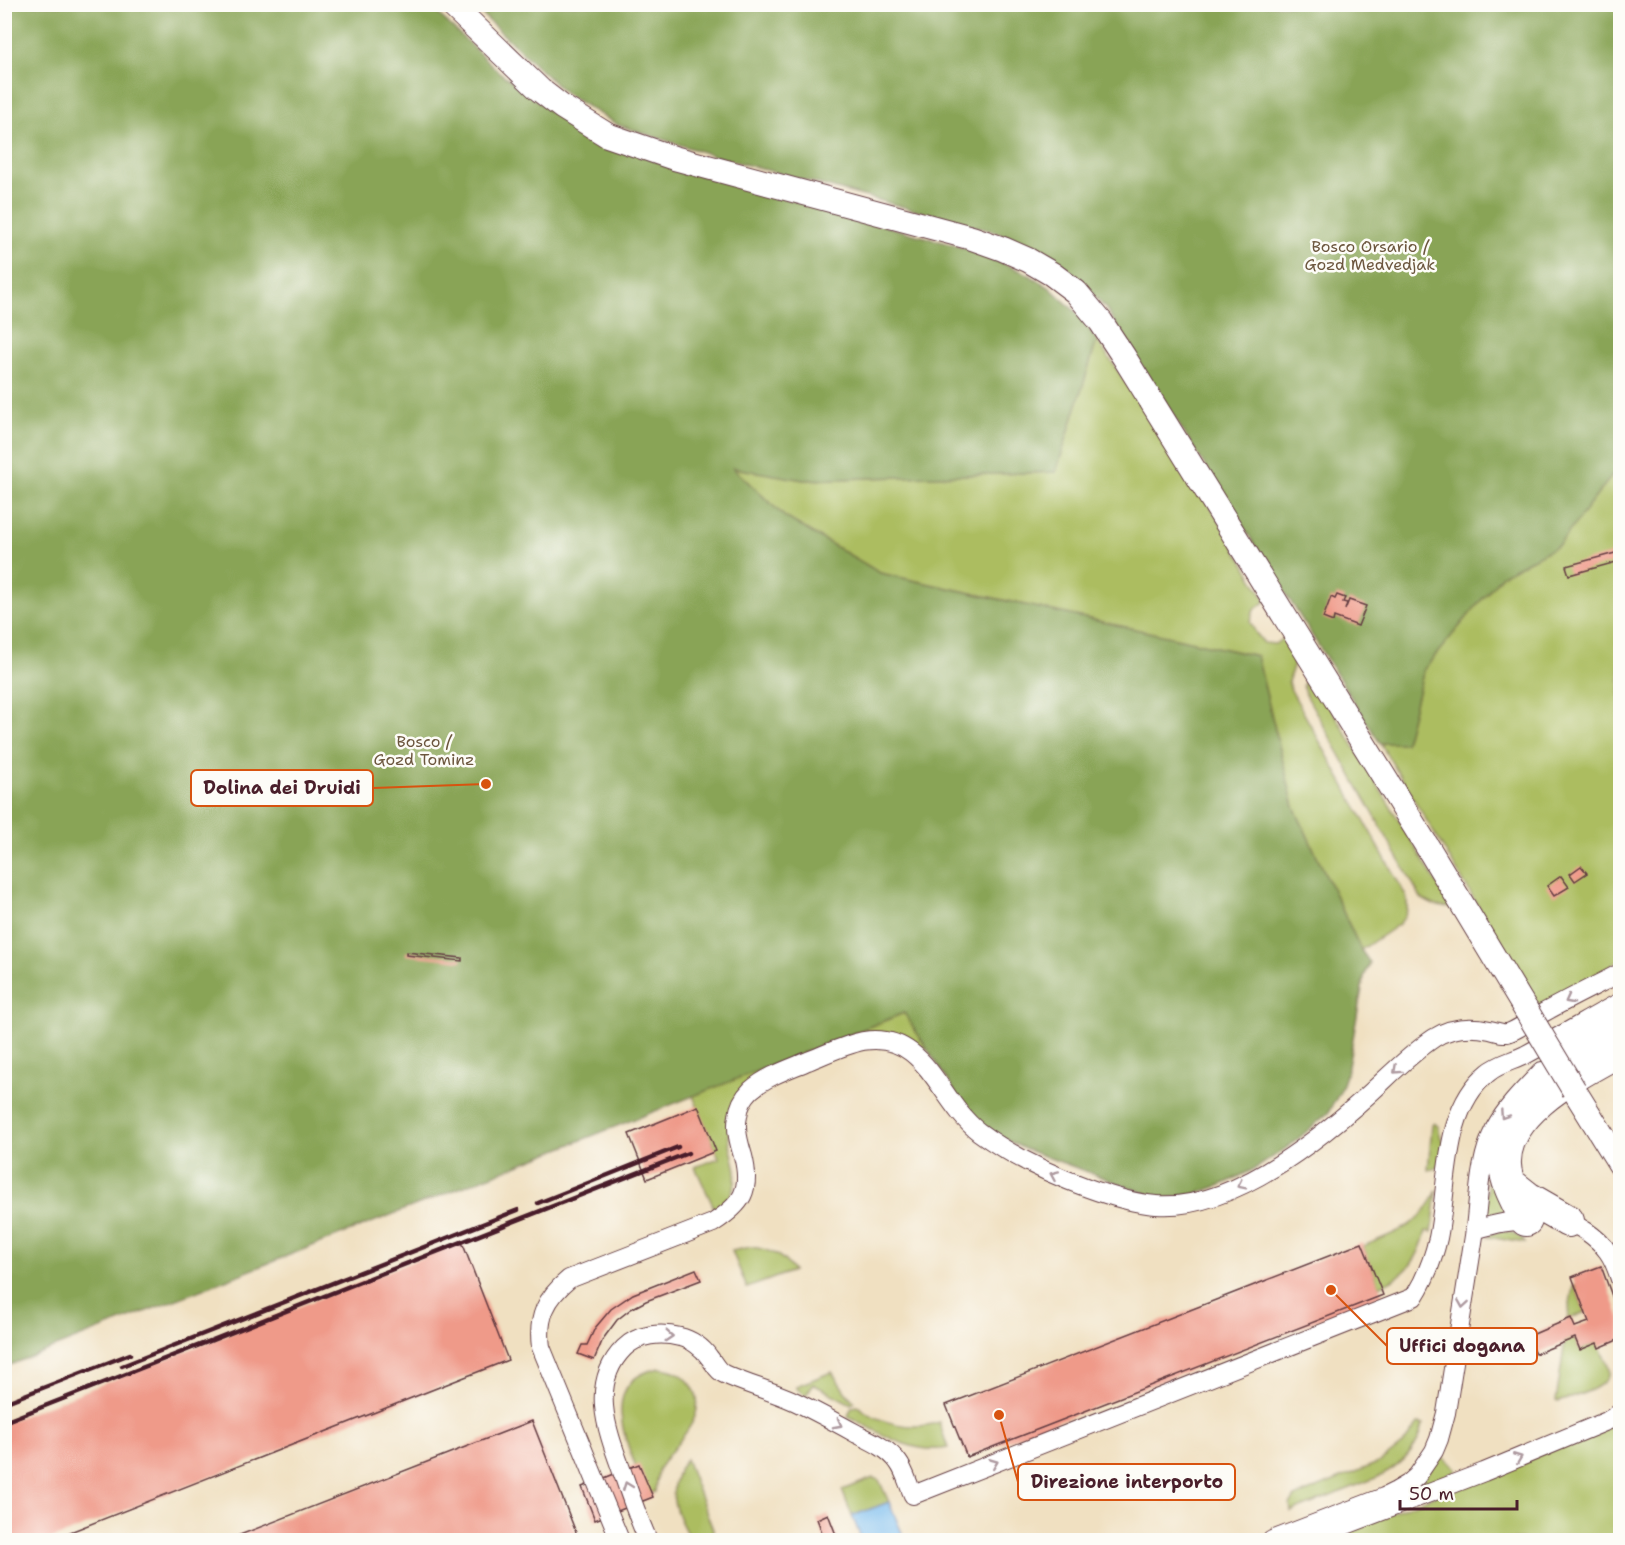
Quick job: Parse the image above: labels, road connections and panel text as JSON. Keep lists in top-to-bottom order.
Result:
{
  "parks": ["Bosco Orsario / Gozd Medvedjak", "Bosco / Gozd Tominz"],
  "places": ["Dolina dei Druidi", "Uffici dogana", "Direzione interporto"],
  "scale_bar": "50 m"
}
